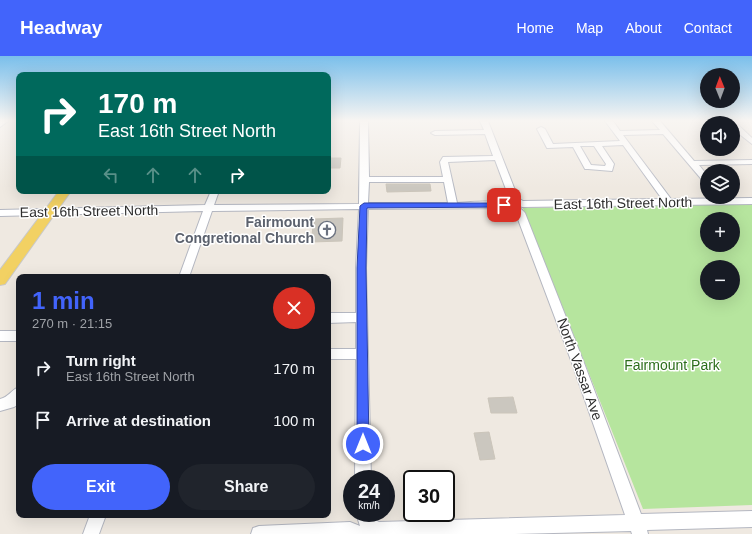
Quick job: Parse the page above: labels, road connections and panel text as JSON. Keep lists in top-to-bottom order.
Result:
{
  "streets": {
    "street": ["East 16th Street North", "North Vassar Ave"]
  },
  "crossings": [
    ["East 16th Street North", "North Vassar Ave"]
  ],
  "parks": ["Fairmount Park"],
  "places": {
    "church": ["Fairmount Congretional Church"]
  },
  "north": "top",
  "page": {
    "header": "Headway",
    "nav": [
      "Home",
      "Map",
      "About",
      "Contact"
    ],
    "map_buttons": ["+", "−"],
    "turn": ["170 m", "East 16th Street North"],
    "heading": ["1 min", "270 m · 21:15"],
    "list": [
      {
        "name": "Turn right",
        "note": "East 16th Street North",
        "value": "170 m"
      },
      {
        "name": "Arrive at destination",
        "value": "100 m"
      }
    ],
    "buttons": ["Exit", "Share"],
    "speed": "24 km/h",
    "limit": "30"
  }
}
